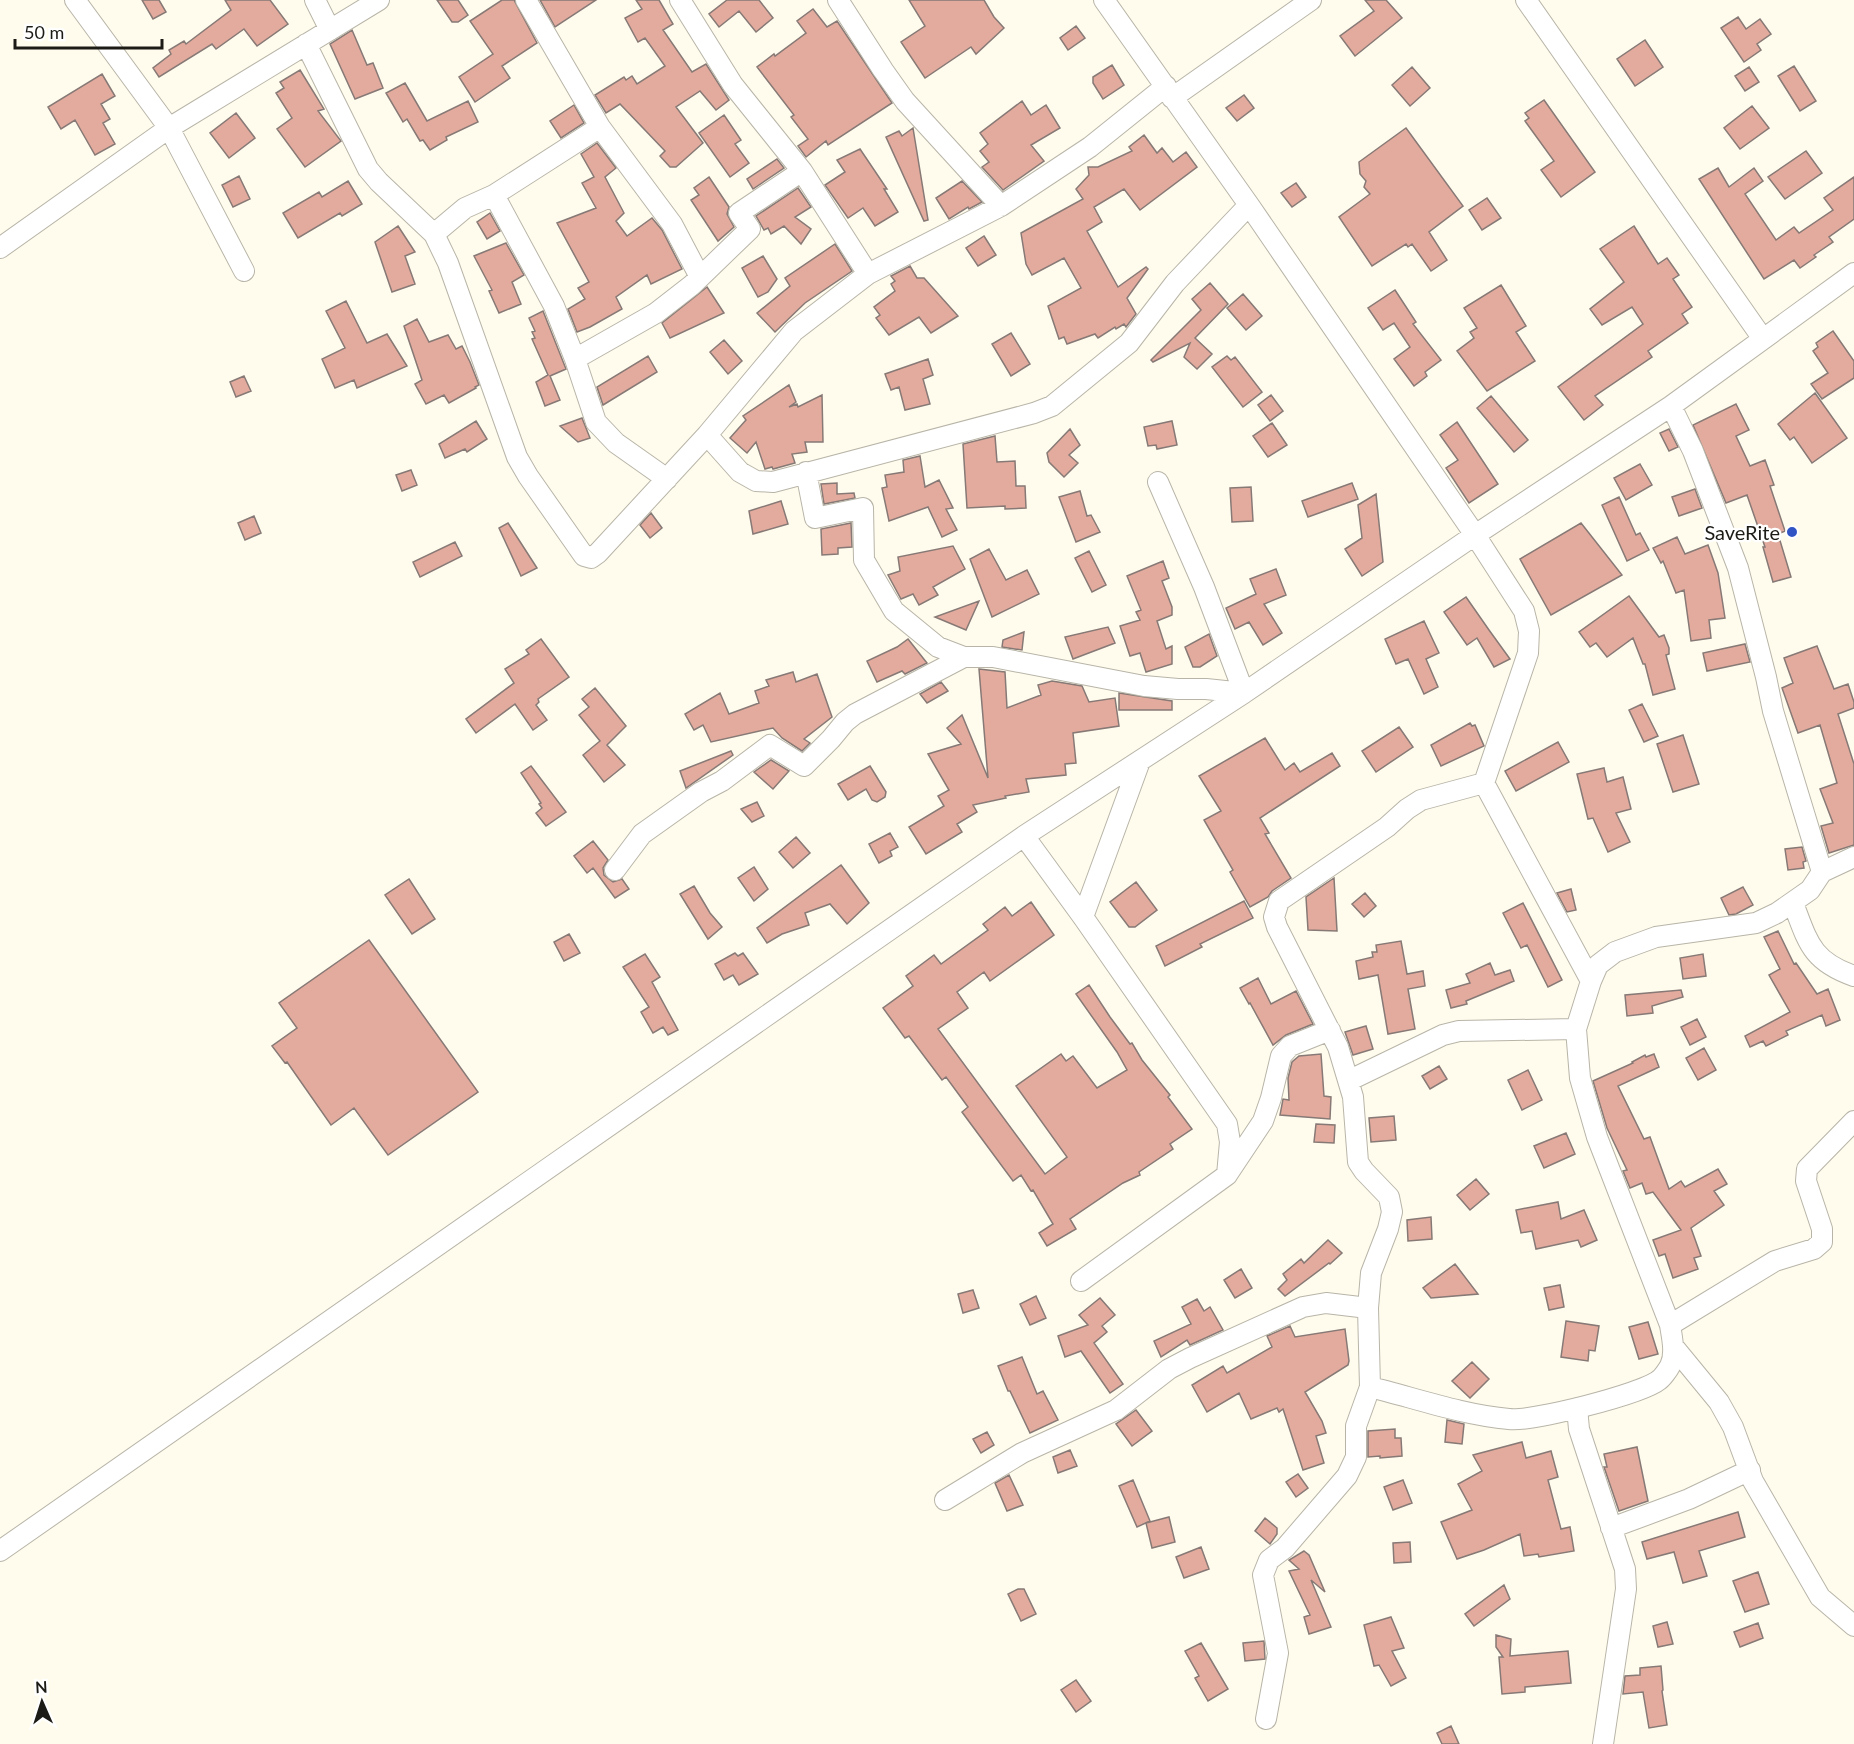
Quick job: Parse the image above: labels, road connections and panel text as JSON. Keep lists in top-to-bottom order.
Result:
{
  "places": ["SaveRite"],
  "scale_bar": "50 m",
  "north": "top"
}
